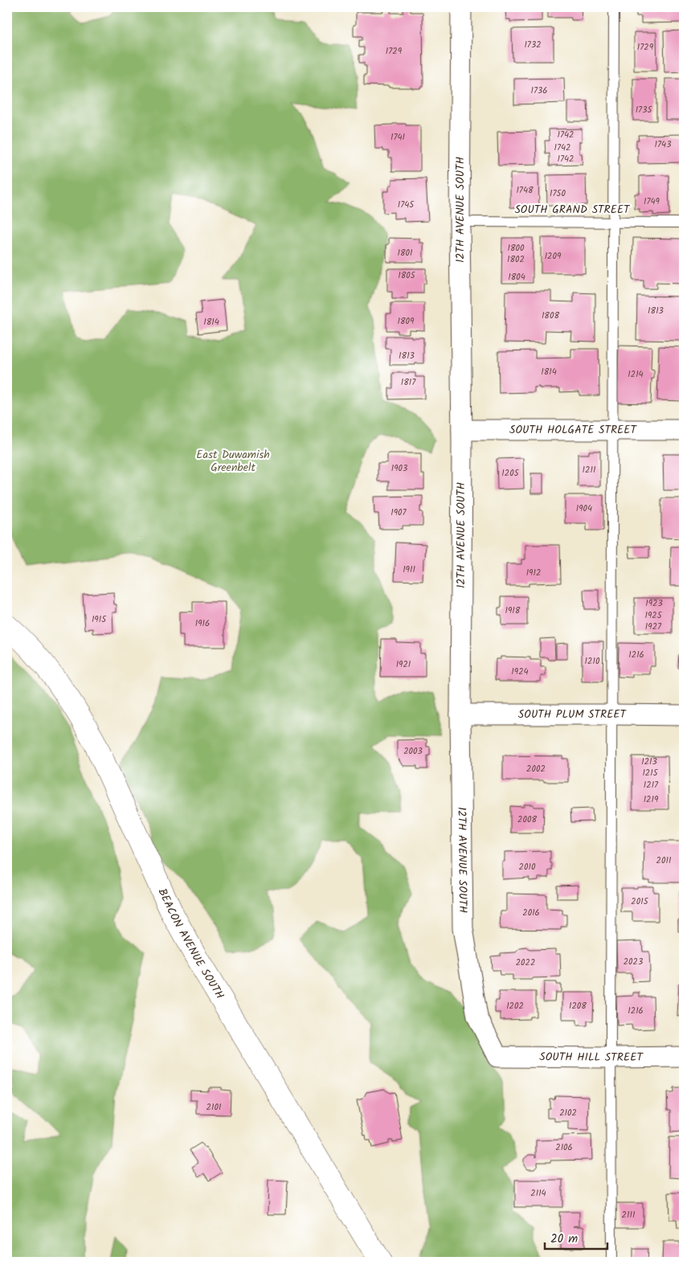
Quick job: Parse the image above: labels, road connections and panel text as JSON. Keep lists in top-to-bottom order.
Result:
{
  "streets": {
    "main road": ["BEACON AVENUE SOUTH"],
    "street": [
      "12TH AVENUE SOUTH",
      "SOUTH HOLGATE STREET",
      "SOUTH PLUM STREET",
      "SOUTH HILL STREET"
    ],
    "lane": ["SOUTH GRAND STREET"]
  },
  "crossings": [
    ["12TH AVENUE SOUTH", "SOUTH GRAND STREET"],
    ["12TH AVENUE SOUTH", "SOUTH HOLGATE STREET"],
    ["12TH AVENUE SOUTH", "SOUTH PLUM STREET"],
    ["12TH AVENUE SOUTH", "SOUTH HILL STREET"]
  ],
  "parks": ["East Duwamish Greenbelt"],
  "house_numbers": [
    "1732",
    "1729",
    "1729",
    "1736",
    "1735",
    "1742",
    "1741",
    "1743",
    "1742",
    "1742",
    "1748",
    "1750",
    "1749",
    "1745",
    "1800",
    "1801",
    "1209",
    "1802",
    "1805",
    "1804",
    "1813",
    "1808",
    "1809",
    "1814",
    "1813",
    "1814",
    "1214",
    "1817",
    "1903",
    "1211",
    "1205",
    "1904",
    "1907",
    "1911",
    "1912",
    "1923",
    "1918",
    "1925",
    "1915",
    "1916",
    "1927",
    "1216",
    "1210",
    "1921",
    "1924",
    "2003",
    "1213",
    "2002",
    "1215",
    "1217",
    "1219",
    "2008",
    "2011",
    "2010",
    "2015",
    "2016",
    "2023",
    "2022",
    "1202",
    "1208",
    "1216",
    "2101",
    "2102",
    "2106",
    "2114",
    "2111"
  ],
  "scale_bar": "20 m"
}
